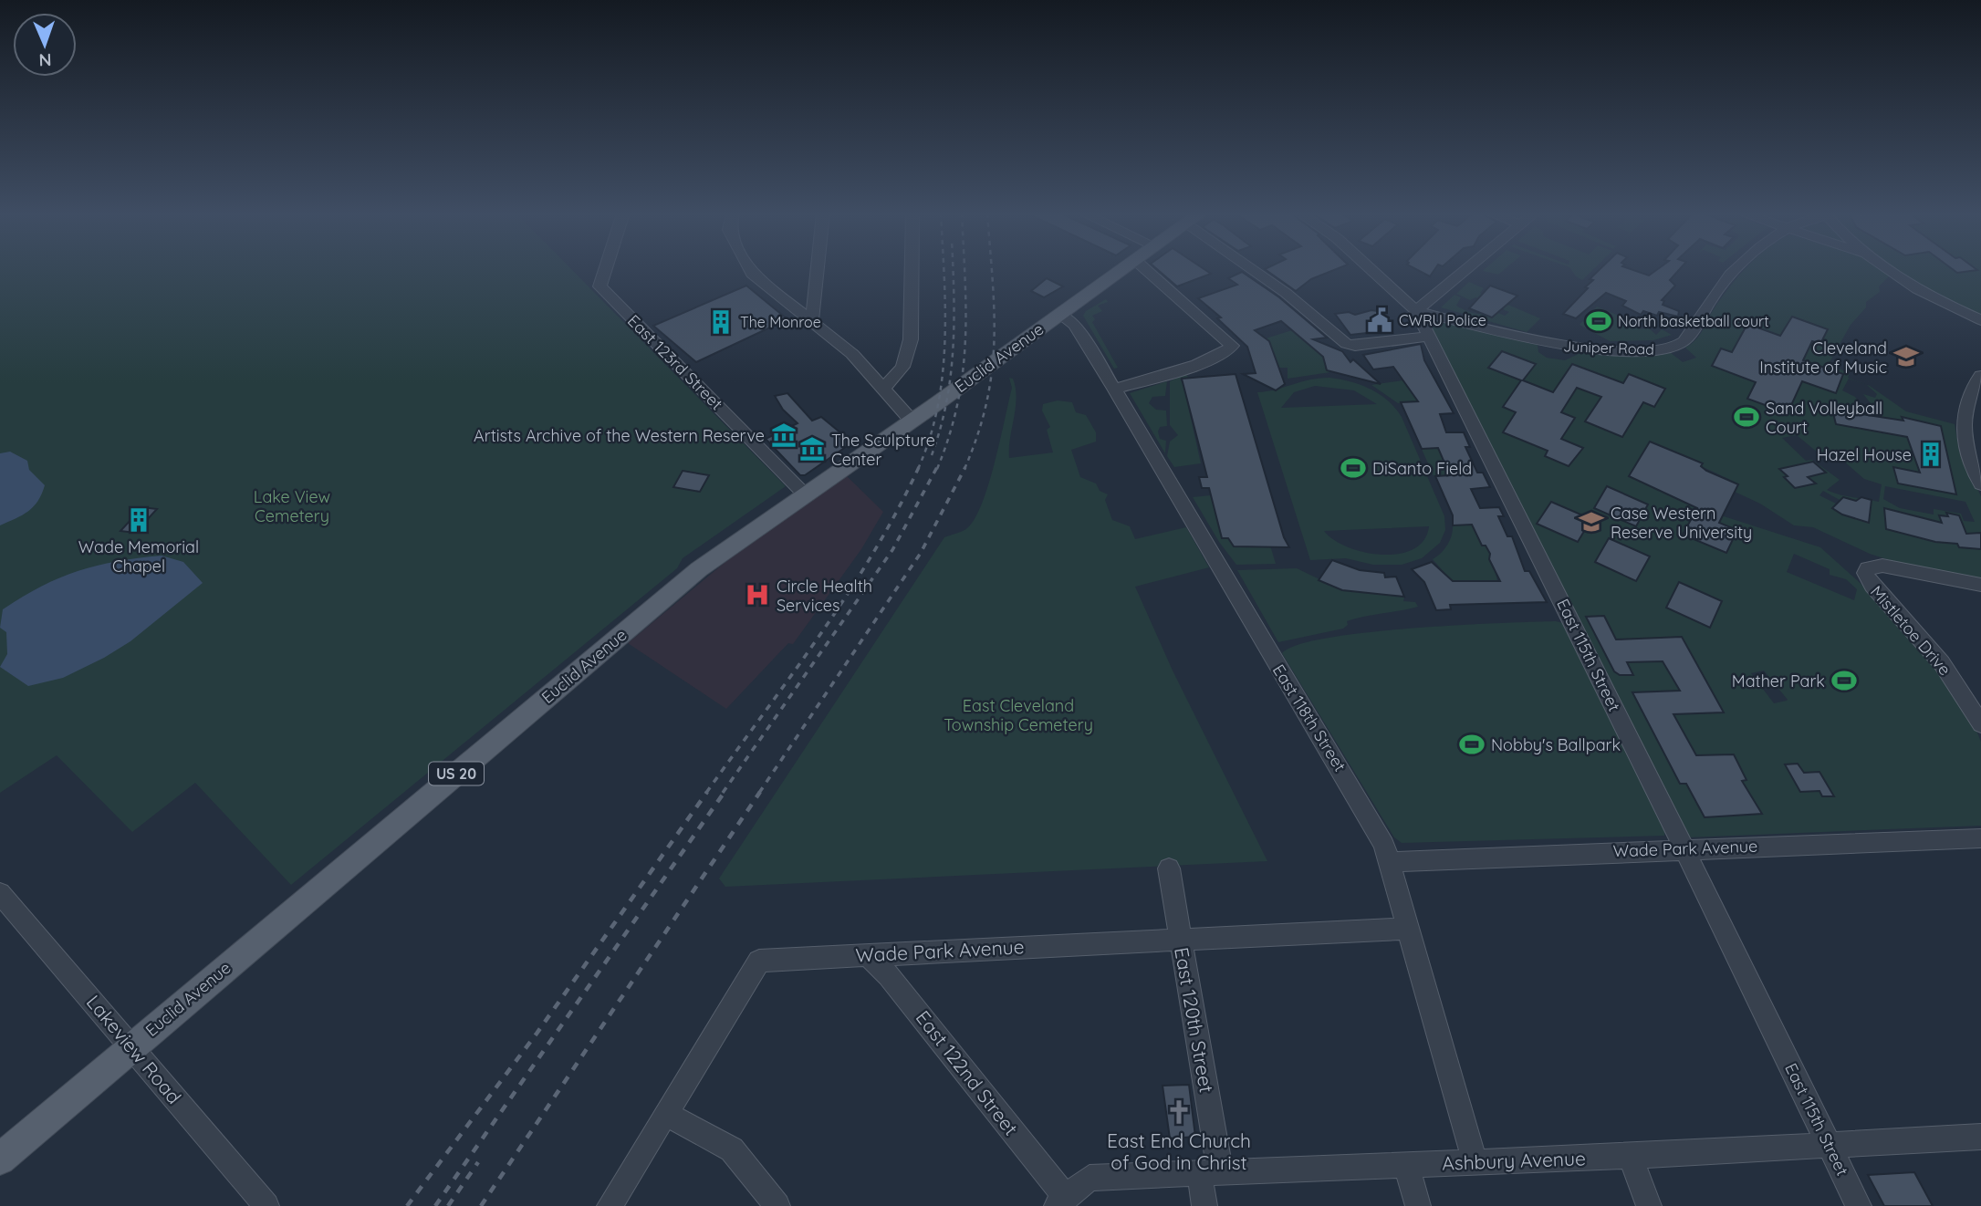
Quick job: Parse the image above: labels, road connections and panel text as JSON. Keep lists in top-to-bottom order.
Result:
{
  "streets": {
    "main road": ["Euclid Avenue", "US 20"],
    "street": [
      "Juniper Road",
      "East 123rd Street",
      "Mistletoe Drive",
      "East 115th Street",
      "East 118th Street",
      "Wade Park Avenue",
      "East 120th Street",
      "Lakeview Road",
      "East 122nd Street",
      "Ashbury Avenue"
    ]
  },
  "crossings": [
    ["Juniper Road", "East 115th Street"],
    ["Euclid Avenue", "East 123rd Street"],
    ["Euclid Avenue", "East 118th Street"],
    ["Euclid Avenue", "Lakeview Road"],
    ["East 115th Street", "Wade Park Avenue"],
    ["East 115th Street", "Ashbury Avenue"],
    ["East 118th Street", "Wade Park Avenue"],
    ["East 118th Street", "Ashbury Avenue"],
    ["Wade Park Avenue", "East 120th Street"],
    ["Wade Park Avenue", "East 122nd Street"],
    ["East 120th Street", "Ashbury Avenue"],
    ["East 122nd Street", "Ashbury Avenue"]
  ],
  "parks": ["Lake View Cemetery", "East Cleveland Township Cemetery"],
  "places": {
    "public building": ["CWRU Police"],
    "sports": [
      "North basketball court",
      "Sand Volleyball Court",
      "DiSanto Field",
      "Mather Park",
      "Nobby's Ballpark"
    ],
    "building": ["The Monroe", "Hazel House", "Wade Memorial Chapel"],
    "school or university": ["Cleveland Institute of Music", "Case Western Reserve University"],
    "museum": ["Artists Archive of the Western Reserve", "The Sculpture Center"],
    "hospital": ["Circle Health Services"],
    "church": ["East End Church of God in Christ"]
  },
  "north": "bottom"
}
